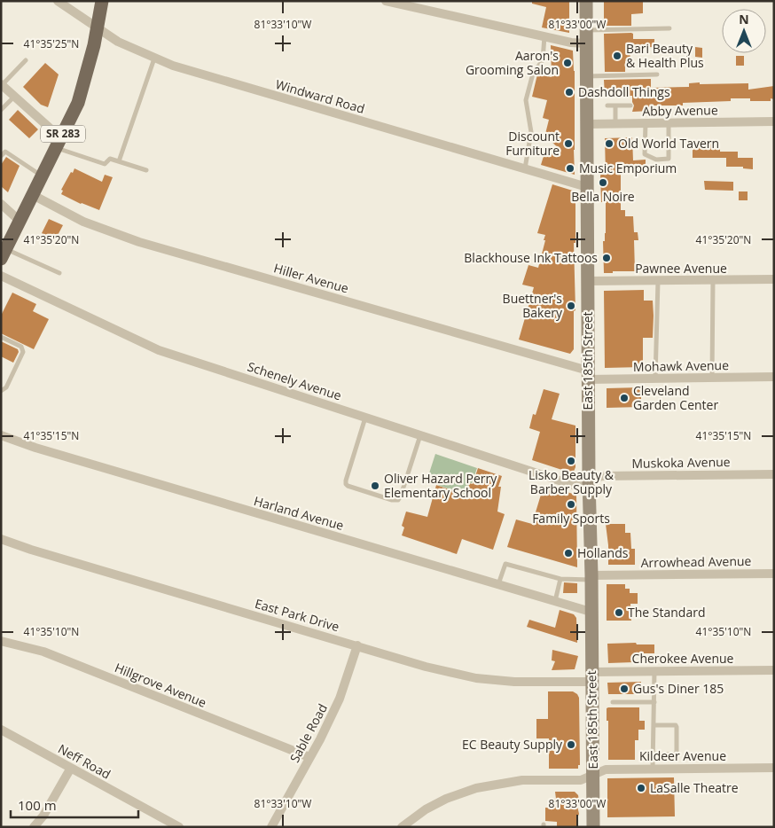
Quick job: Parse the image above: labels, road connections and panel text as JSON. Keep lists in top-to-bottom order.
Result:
{
  "streets": {
    "main road": ["SR 283"],
    "street": [
      "Windward Road",
      "Abby Avenue",
      "Pawnee Avenue",
      "Hiller Avenue",
      "East 185th Street",
      "Mohawk Avenue",
      "Schenely Avenue",
      "Muskoka Avenue",
      "Harland Avenue",
      "Arrowhead Avenue",
      "East Park Drive",
      "Cherokee Avenue",
      "Hillgrove Avenue",
      "Sable Road",
      "Kildeer Avenue",
      "Neff Road"
    ]
  },
  "crossings": [
    ["Windward Road", "SR 283"],
    ["Windward Road", "East 185th Street"],
    ["Abby Avenue", "East 185th Street"],
    ["SR 283", "Hiller Avenue"],
    ["Pawnee Avenue", "East 185th Street"],
    ["Hiller Avenue", "East 185th Street"],
    ["Hiller Avenue", "Mohawk Avenue"],
    ["East 185th Street", "Mohawk Avenue"],
    ["East 185th Street", "Schenely Avenue"],
    ["East 185th Street", "Muskoka Avenue"],
    ["East 185th Street", "Harland Avenue"],
    ["East 185th Street", "Arrowhead Avenue"],
    ["East 185th Street", "East Park Drive"],
    ["East 185th Street", "Cherokee Avenue"],
    ["East 185th Street", "Kildeer Avenue"],
    ["Schenely Avenue", "Muskoka Avenue"],
    ["East Park Drive", "Cherokee Avenue"],
    ["East Park Drive", "Sable Road"],
    ["Hillgrove Avenue", "Sable Road"]
  ],
  "places": [
    "Bari Beauty & Health Plus",
    "Aaron's Grooming Salon",
    "Dashdoll Things",
    "Discount Furniture",
    "Old World Tavern",
    "Music Emporium",
    "Bella Noire",
    "Blackhouse Ink Tattoos",
    "Buettner's Bakery",
    "Cleveland Garden Center",
    "Lisko Beauty & Barber Supply",
    "Oliver Hazard Perry Elementary School",
    "Family Sports",
    "Hollands",
    "The Standard",
    "Gus's Diner 185",
    "EC Beauty Supply",
    "LaSalle Theatre"
  ],
  "scale_bar": "100 m",
  "north": "top",
  "coordinates": [
    "81°33'10\"W",
    "81°33'00\"W",
    "41°35'25\"N",
    "41°35'20\"N",
    "41°35'15\"N",
    "41°35'10\"N"
  ]
}
